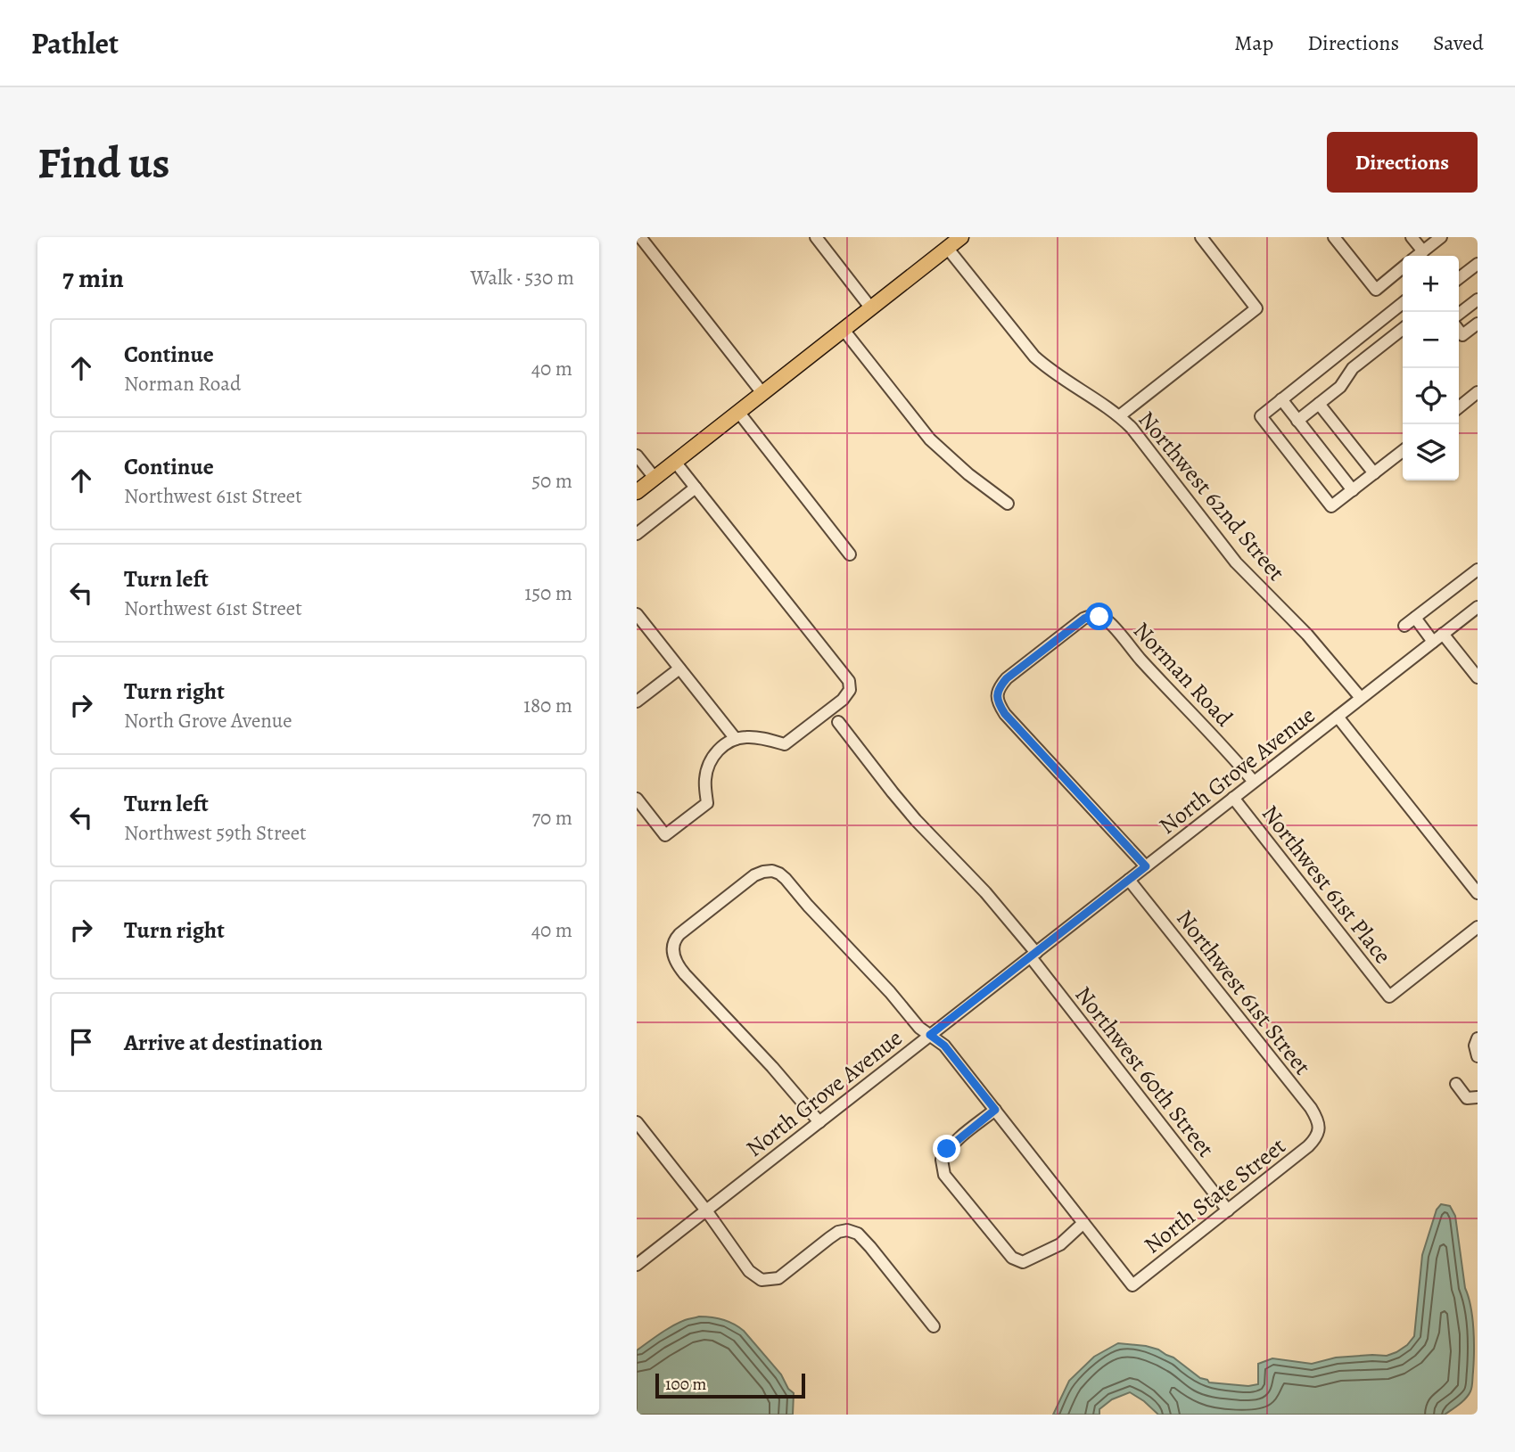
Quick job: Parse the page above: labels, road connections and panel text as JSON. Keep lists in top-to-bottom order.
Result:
{
  "streets": {
    "street": [
      "Northwest 62nd Street",
      "Norman Road",
      "North Grove Avenue",
      "Northwest 61st Place",
      "Northwest 61st Street",
      "Northwest 60th Street",
      "North State Street"
    ]
  },
  "crossings": [
    ["Northwest 62nd Street", "North Grove Avenue"],
    ["Norman Road", "North Grove Avenue"],
    ["North Grove Avenue", "Northwest 61st Place"],
    ["North Grove Avenue", "Northwest 61st Street"],
    ["North Grove Avenue", "Northwest 60th Street"],
    ["Northwest 61st Street", "North State Street"],
    ["Northwest 60th Street", "North State Street"]
  ],
  "scale_bar": "100 m",
  "page": {
    "header": "Pathlet",
    "nav": ["Map", "Directions", "Saved"],
    "buttons": "Directions",
    "title": "Find us",
    "heading": ["7 min", "Walk · 530 m"],
    "map_buttons": ["+", "−"],
    "list": [
      ["Continue", "Norman Road", "40 m"],
      ["Continue", "Northwest 61st Street", "50 m"],
      ["Turn left", "Northwest 61st Street", "150 m"],
      ["Turn right", "North Grove Avenue", "180 m"],
      ["Turn left", "Northwest 59th Street", "70 m"],
      ["Turn right", "40 m"],
      "Arrive at destination"
    ],
    "scale": "100 m"
  }
}
